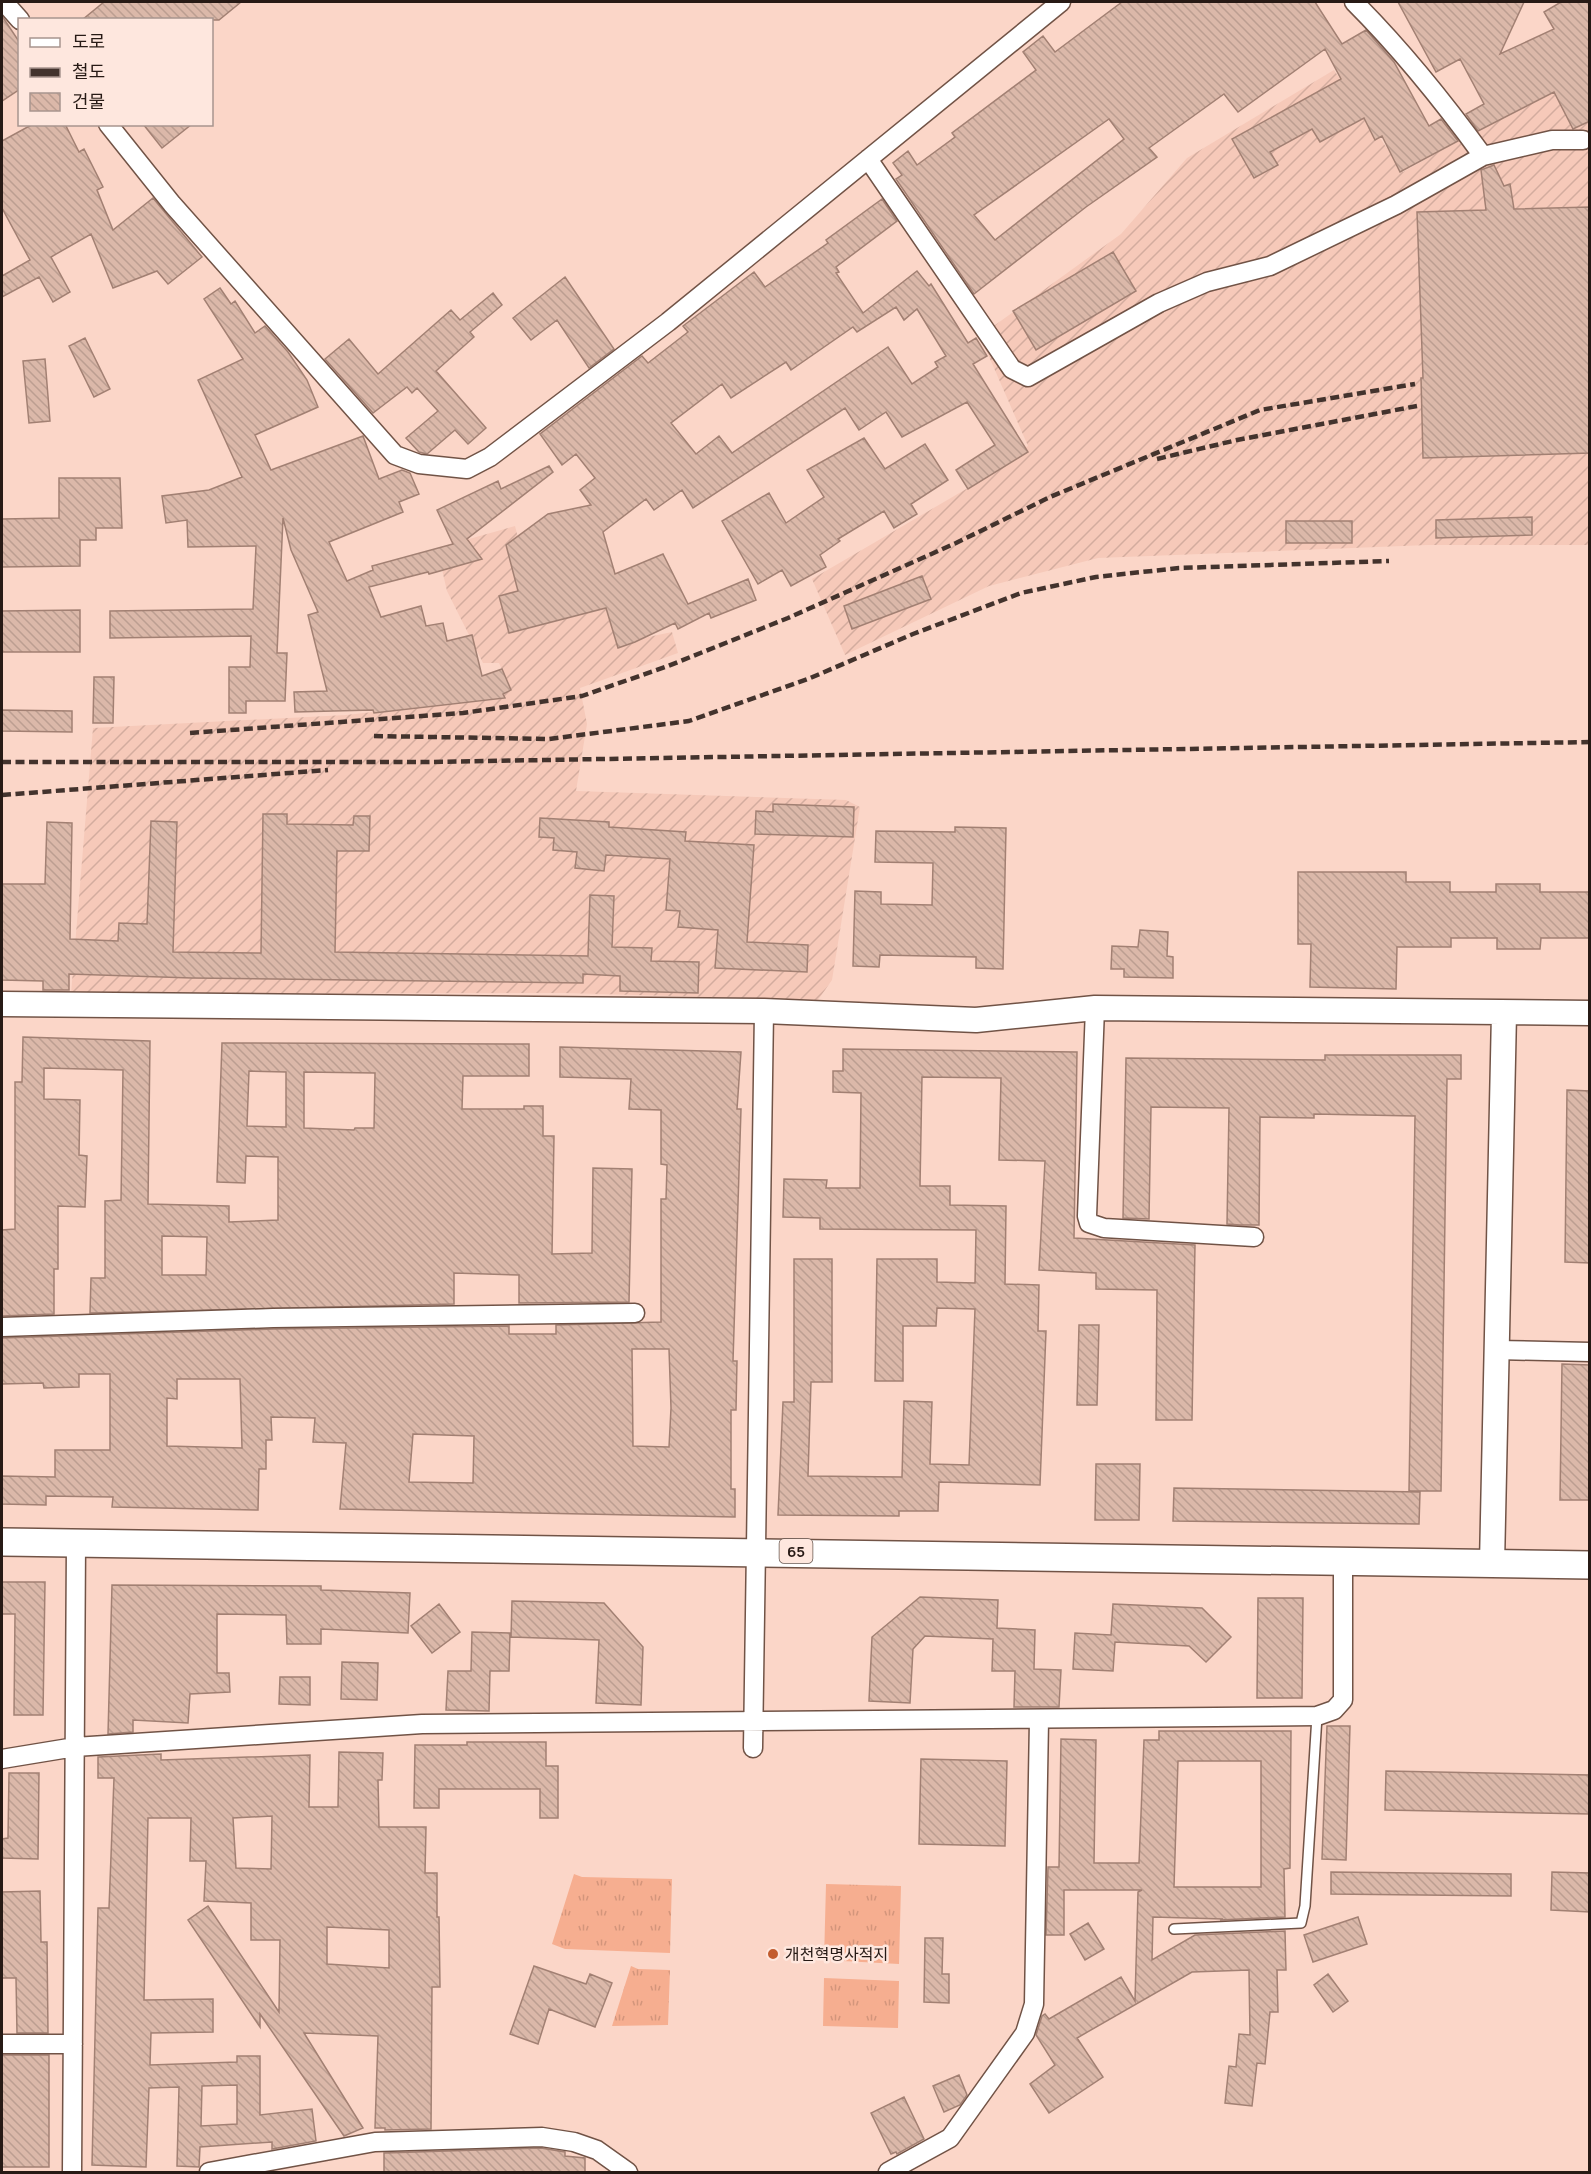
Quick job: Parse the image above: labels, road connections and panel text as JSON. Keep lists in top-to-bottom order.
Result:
{
  "streets": {
    "main road": ["65"]
  },
  "places": ["개천혁명사적지"],
  "legend": ["도로", "철도", "건물"]
}
